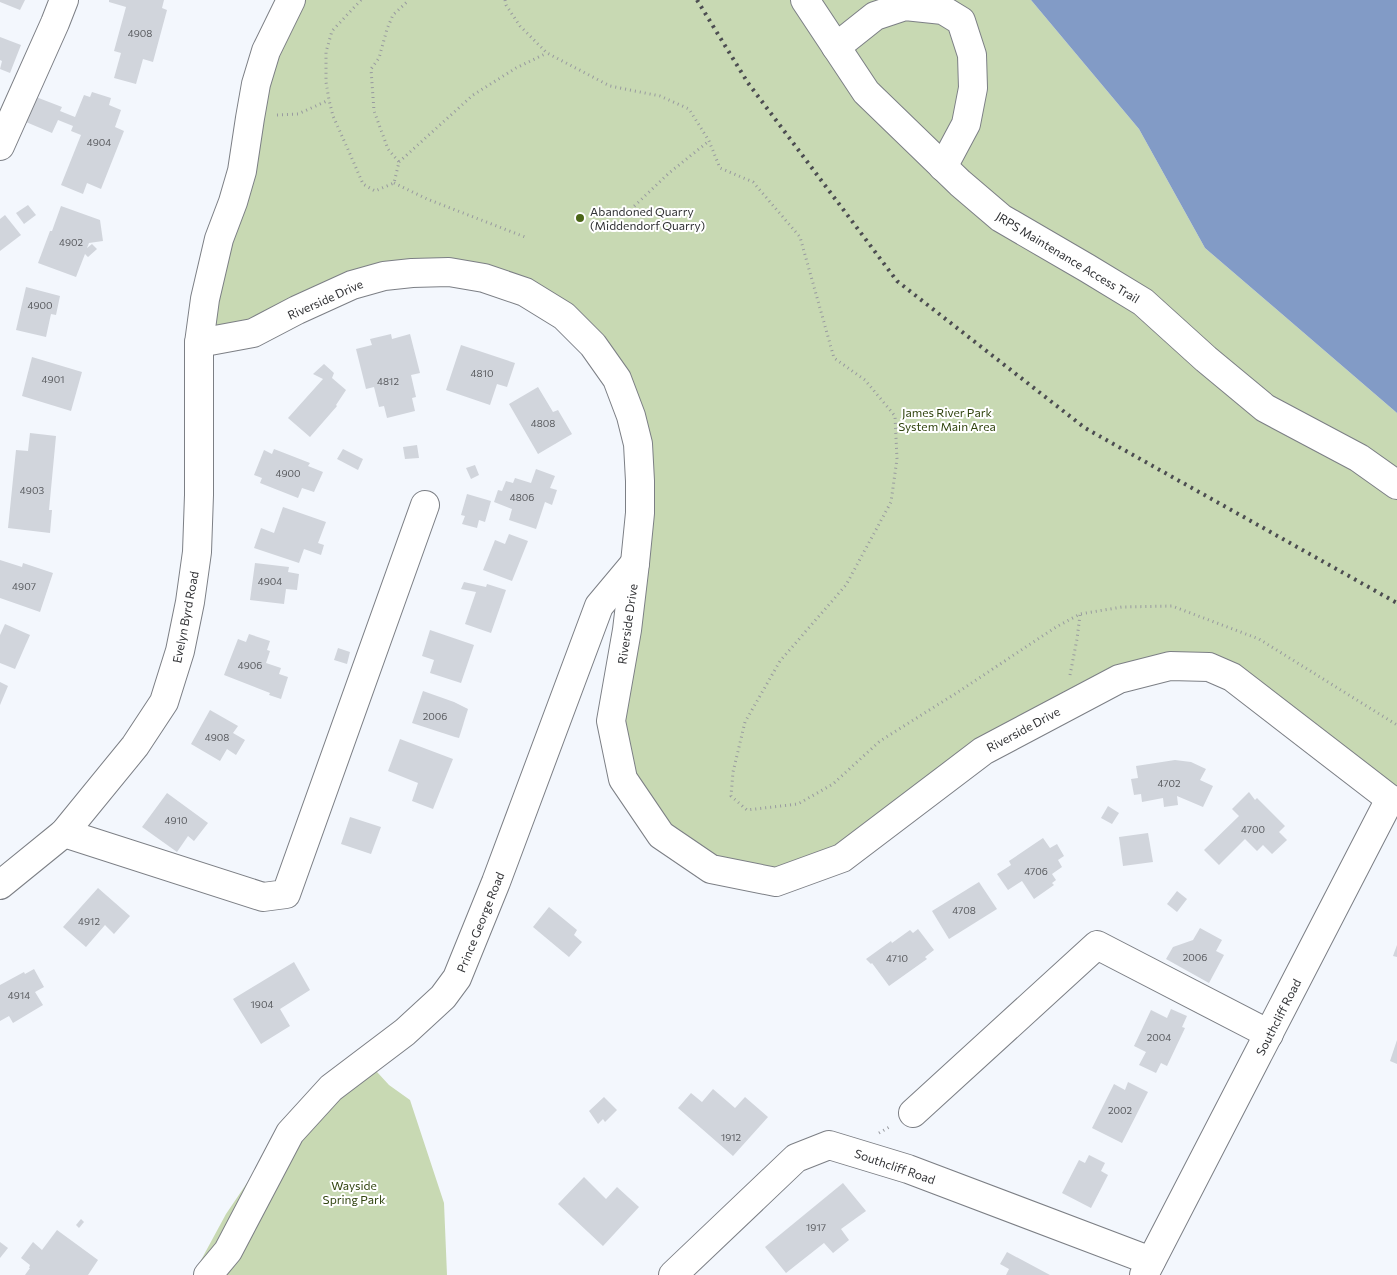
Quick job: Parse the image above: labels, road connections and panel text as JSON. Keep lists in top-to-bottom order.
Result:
{
  "streets": {
    "street": [
      "JRPS Maintenance Access Trail",
      "Riverside Drive",
      "Evelyn Byrd Road",
      "Prince George Road",
      "Southcliff Road"
    ]
  },
  "crossings": [
    ["Riverside Drive", "Evelyn Byrd Road"],
    ["Riverside Drive", "Prince George Road"],
    ["Riverside Drive", "Southcliff Road"]
  ],
  "parks": ["James River Park System Main Area", "Wayside Spring Park"],
  "places": ["Abandoned Quarry (Middendorf Quarry)"],
  "house_numbers": [
    "4908",
    "4904",
    "4902",
    "4900",
    "4810",
    "4901",
    "4812",
    "4808",
    "4900",
    "4903",
    "4806",
    "4904",
    "4907",
    "4906",
    "2006",
    "4908",
    "4702",
    "4910",
    "4700",
    "4706",
    "4708",
    "4912",
    "2006",
    "4710",
    "4914",
    "1904",
    "2004",
    "2002",
    "1912",
    "1917"
  ]
}
